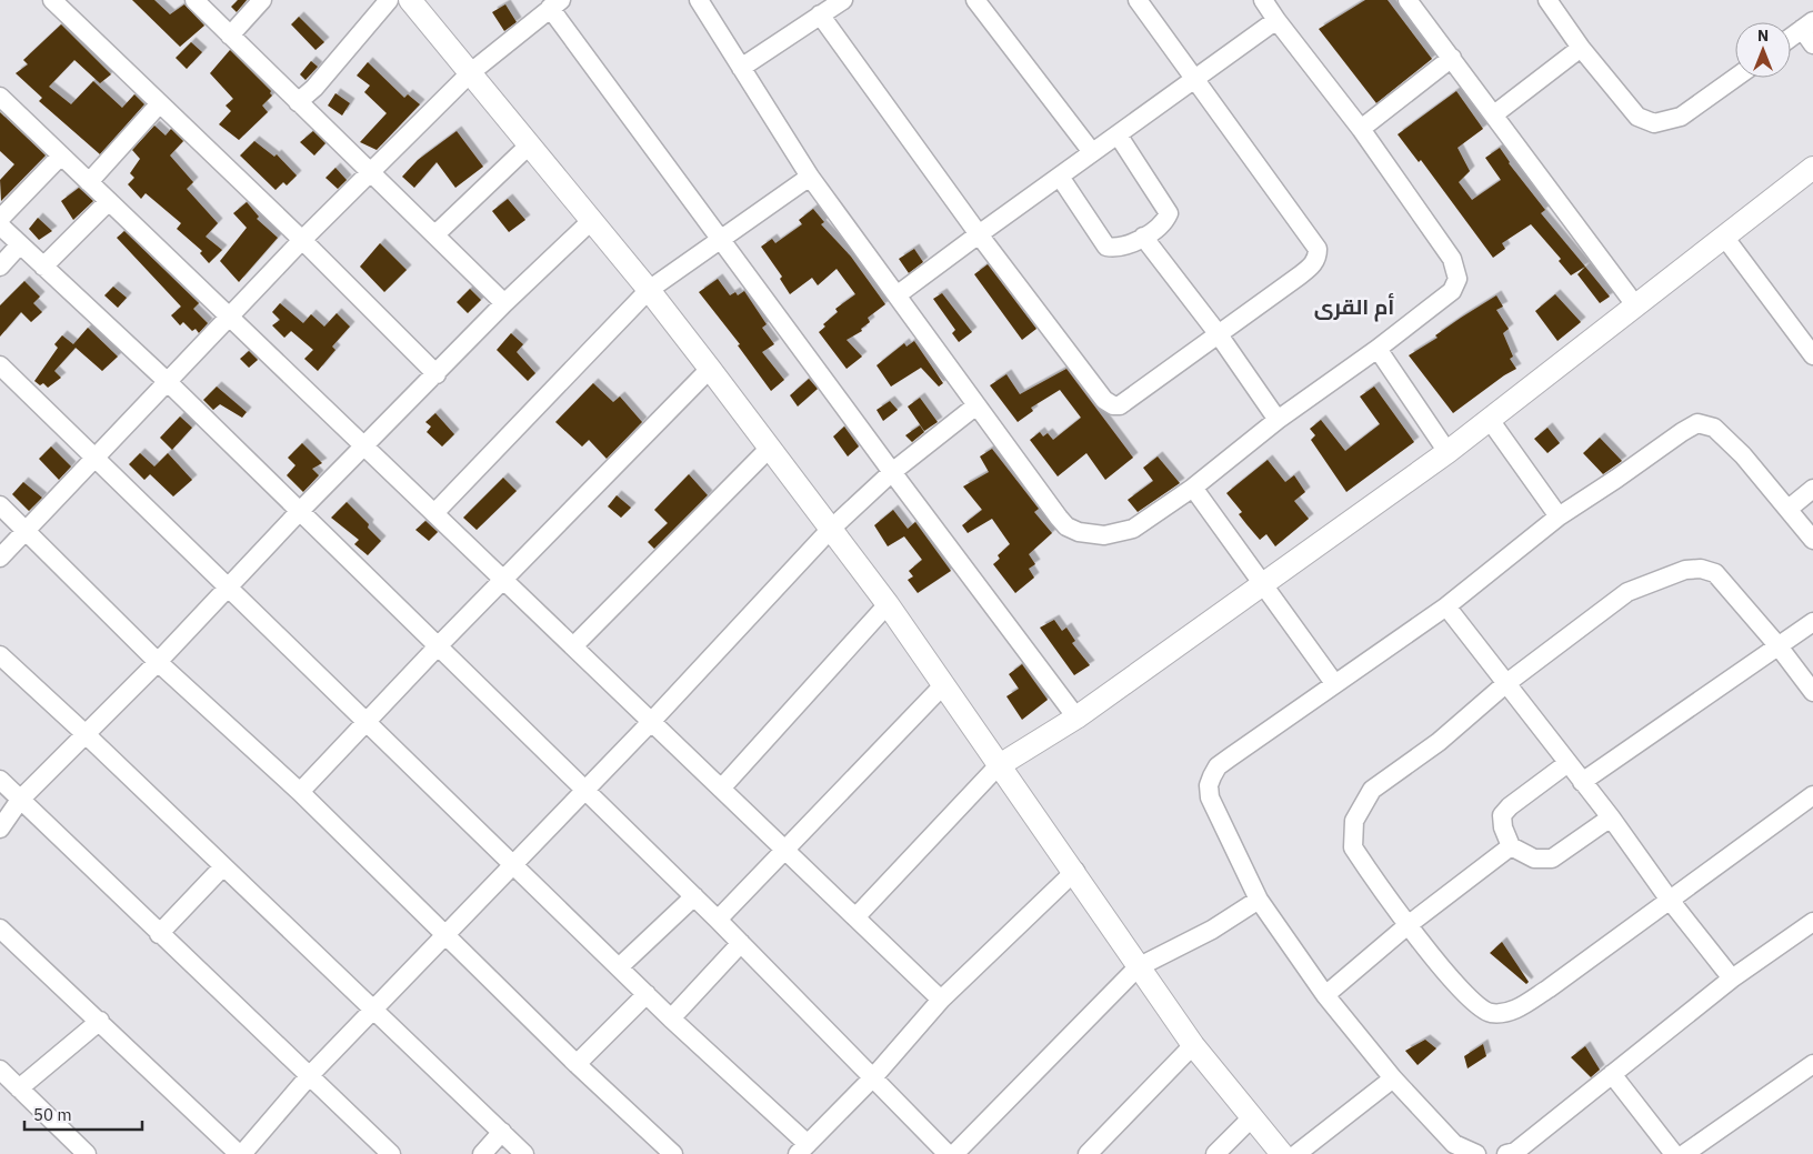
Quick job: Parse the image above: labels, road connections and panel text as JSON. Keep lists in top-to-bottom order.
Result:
{
  "districts": ["أم القرى"],
  "scale_bar": "50 m",
  "north": "top"
}
